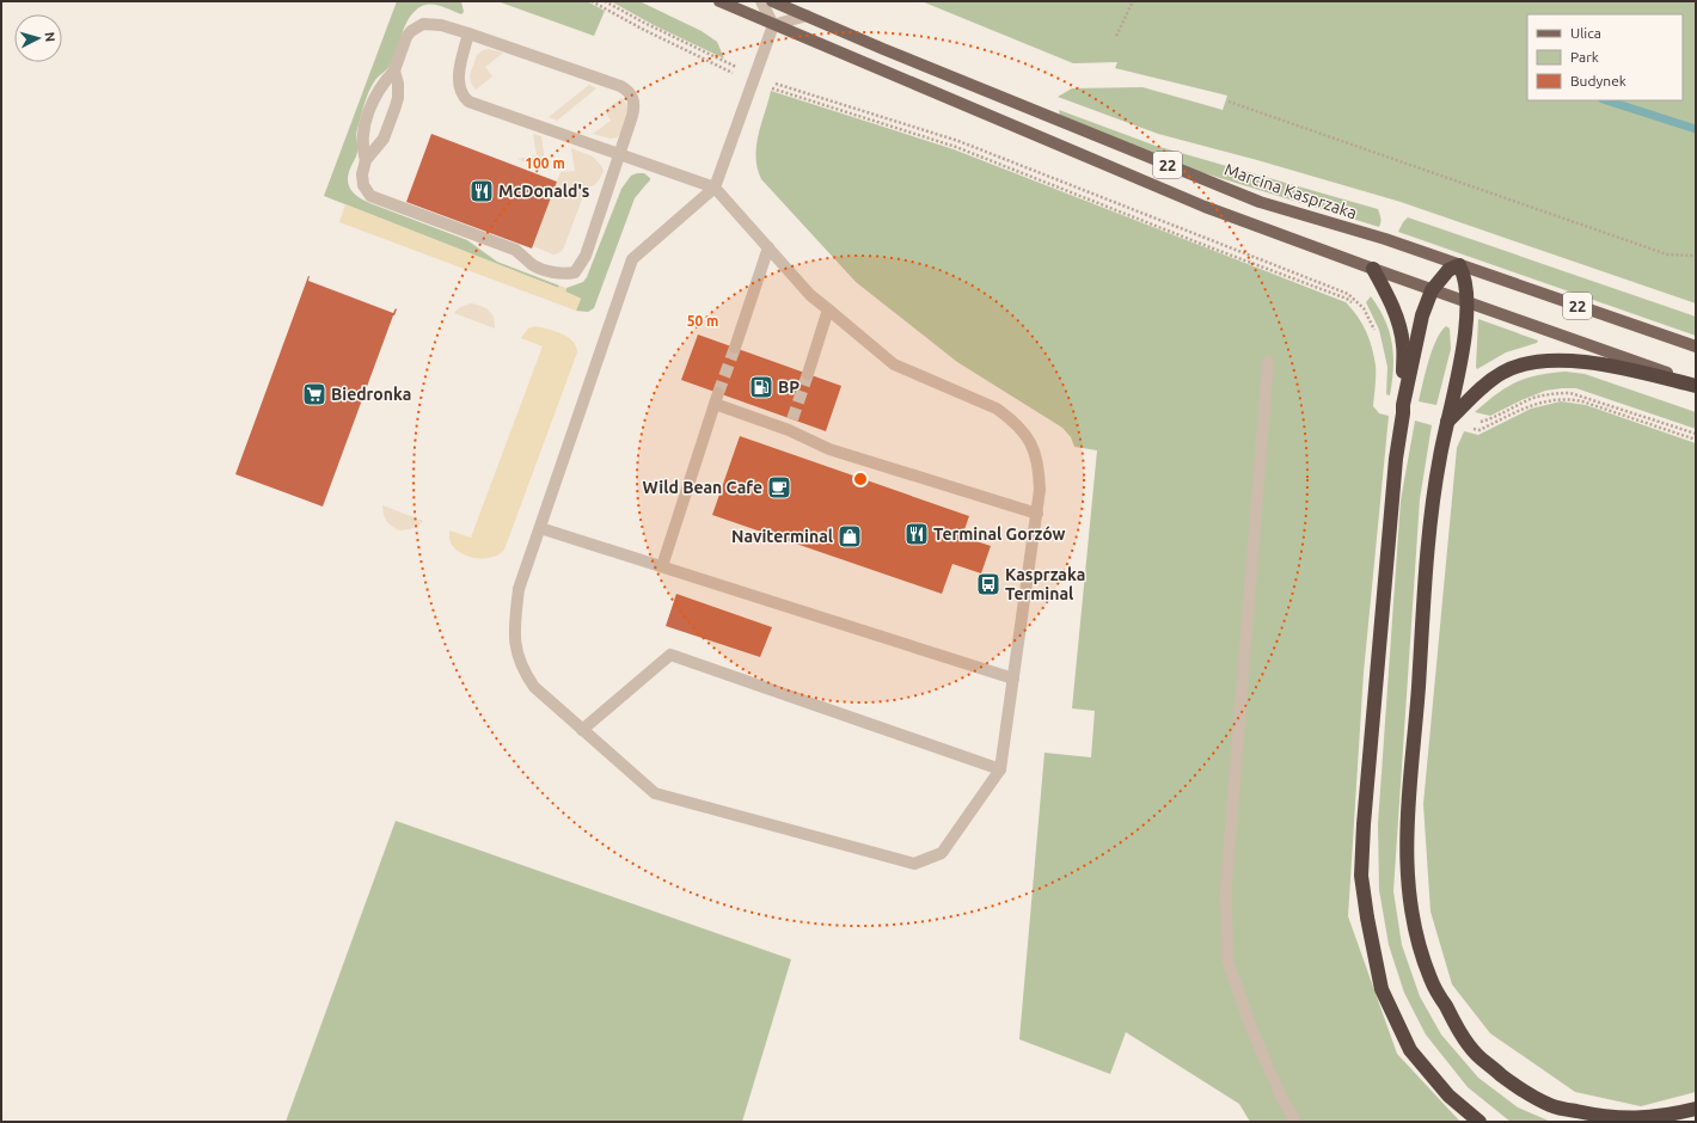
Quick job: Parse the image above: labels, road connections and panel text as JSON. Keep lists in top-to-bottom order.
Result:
{
  "streets": {
    "main road": ["22", "Marcina Kasprzaka"]
  },
  "crossings": [
    ["22", "Marcina Kasprzaka"]
  ],
  "places": {
    "restaurant": ["McDonald's", "Terminal Gorzów"],
    "fuel station": ["BP"],
    "supermarket": ["Biedronka"],
    "cafe": ["Wild Bean Cafe"],
    "shop": ["Naviterminal"],
    "bus stop": ["Kasprzaka Terminal"]
  },
  "legend": ["Ulica", "Park", "Budynek"],
  "north": "right",
  "rings": ["100 m", "50 m"]
}
